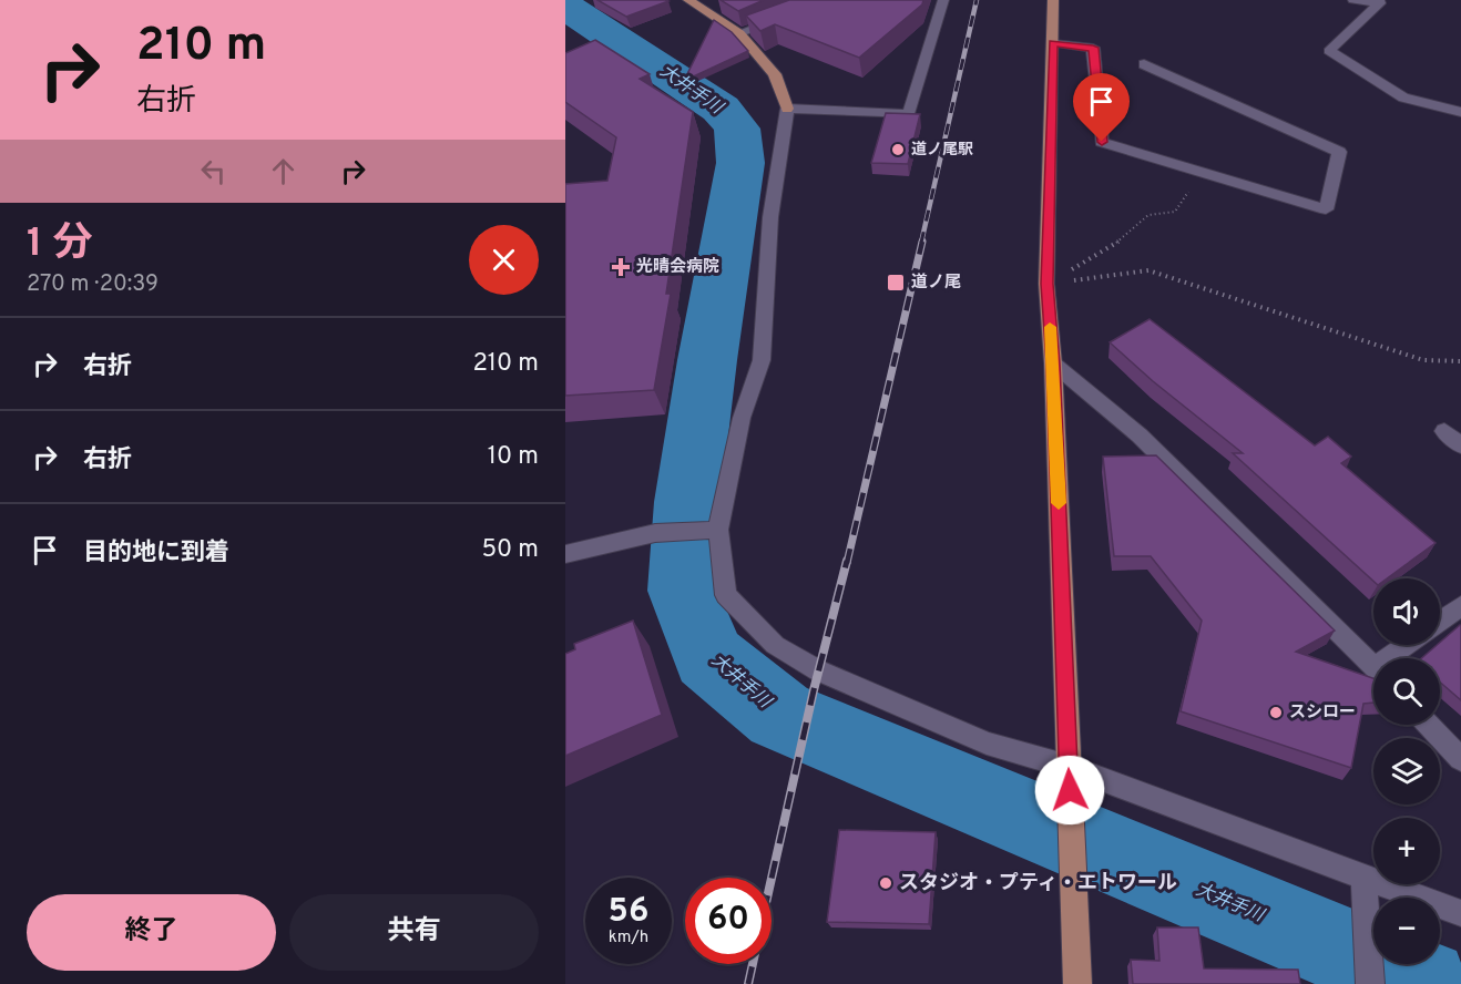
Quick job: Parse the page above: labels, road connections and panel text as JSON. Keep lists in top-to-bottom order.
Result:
{
  "water": ["大井手川"],
  "places": {
    "other": ["道ノ尾駅", "スシロー", "スタジオ・プティ・エトワール"],
    "health": ["光晴会病院"],
    "transit": ["道ノ尾"]
  },
  "page": {
    "turn": ["210 m", "右折"],
    "heading": ["1 分", "270 m · 20:39"],
    "list": [
      {
        "name": "右折",
        "value": "210 m"
      },
      {
        "name": "右折",
        "value": "10 m"
      },
      {
        "name": "目的地に到着",
        "value": "50 m"
      }
    ],
    "map_buttons": ["+", "−"],
    "speed": "56 km/h",
    "limit": "60",
    "buttons": ["終了", "共有"]
  }
}
